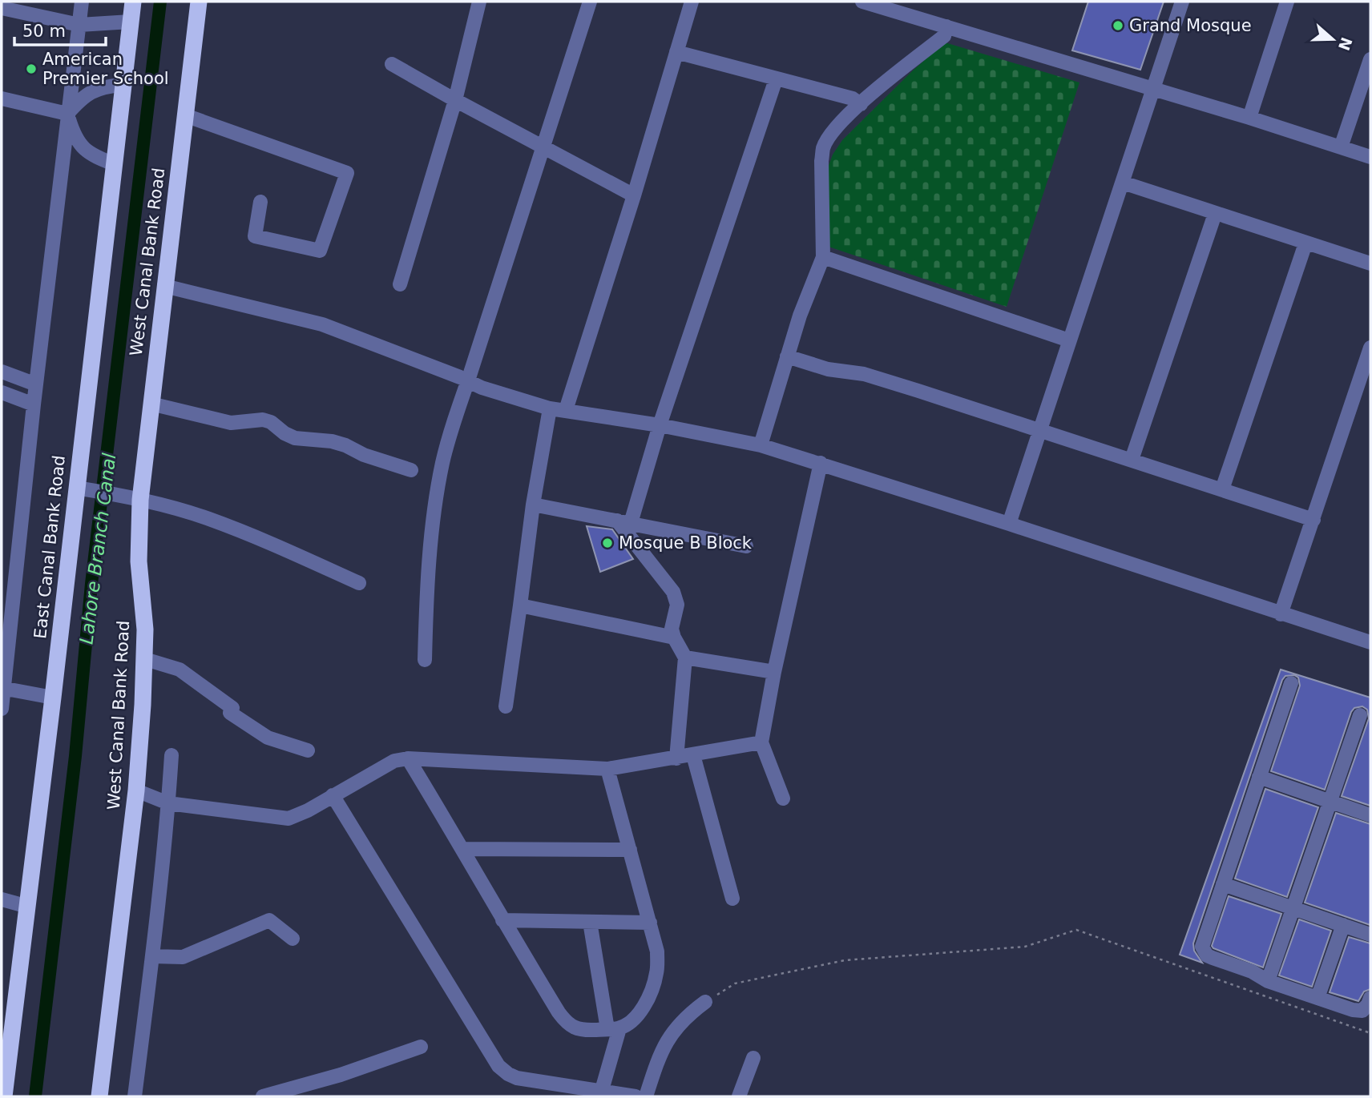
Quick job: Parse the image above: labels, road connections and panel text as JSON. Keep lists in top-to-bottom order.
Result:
{
  "streets": {
    "highway": ["West Canal Bank Road", "East Canal Bank Road"]
  },
  "water": ["Lahore Branch Canal"],
  "places": ["Grand Mosque", "American Premier School", "Mosque B Block"],
  "scale_bar": "50 m",
  "north": "right"
}
